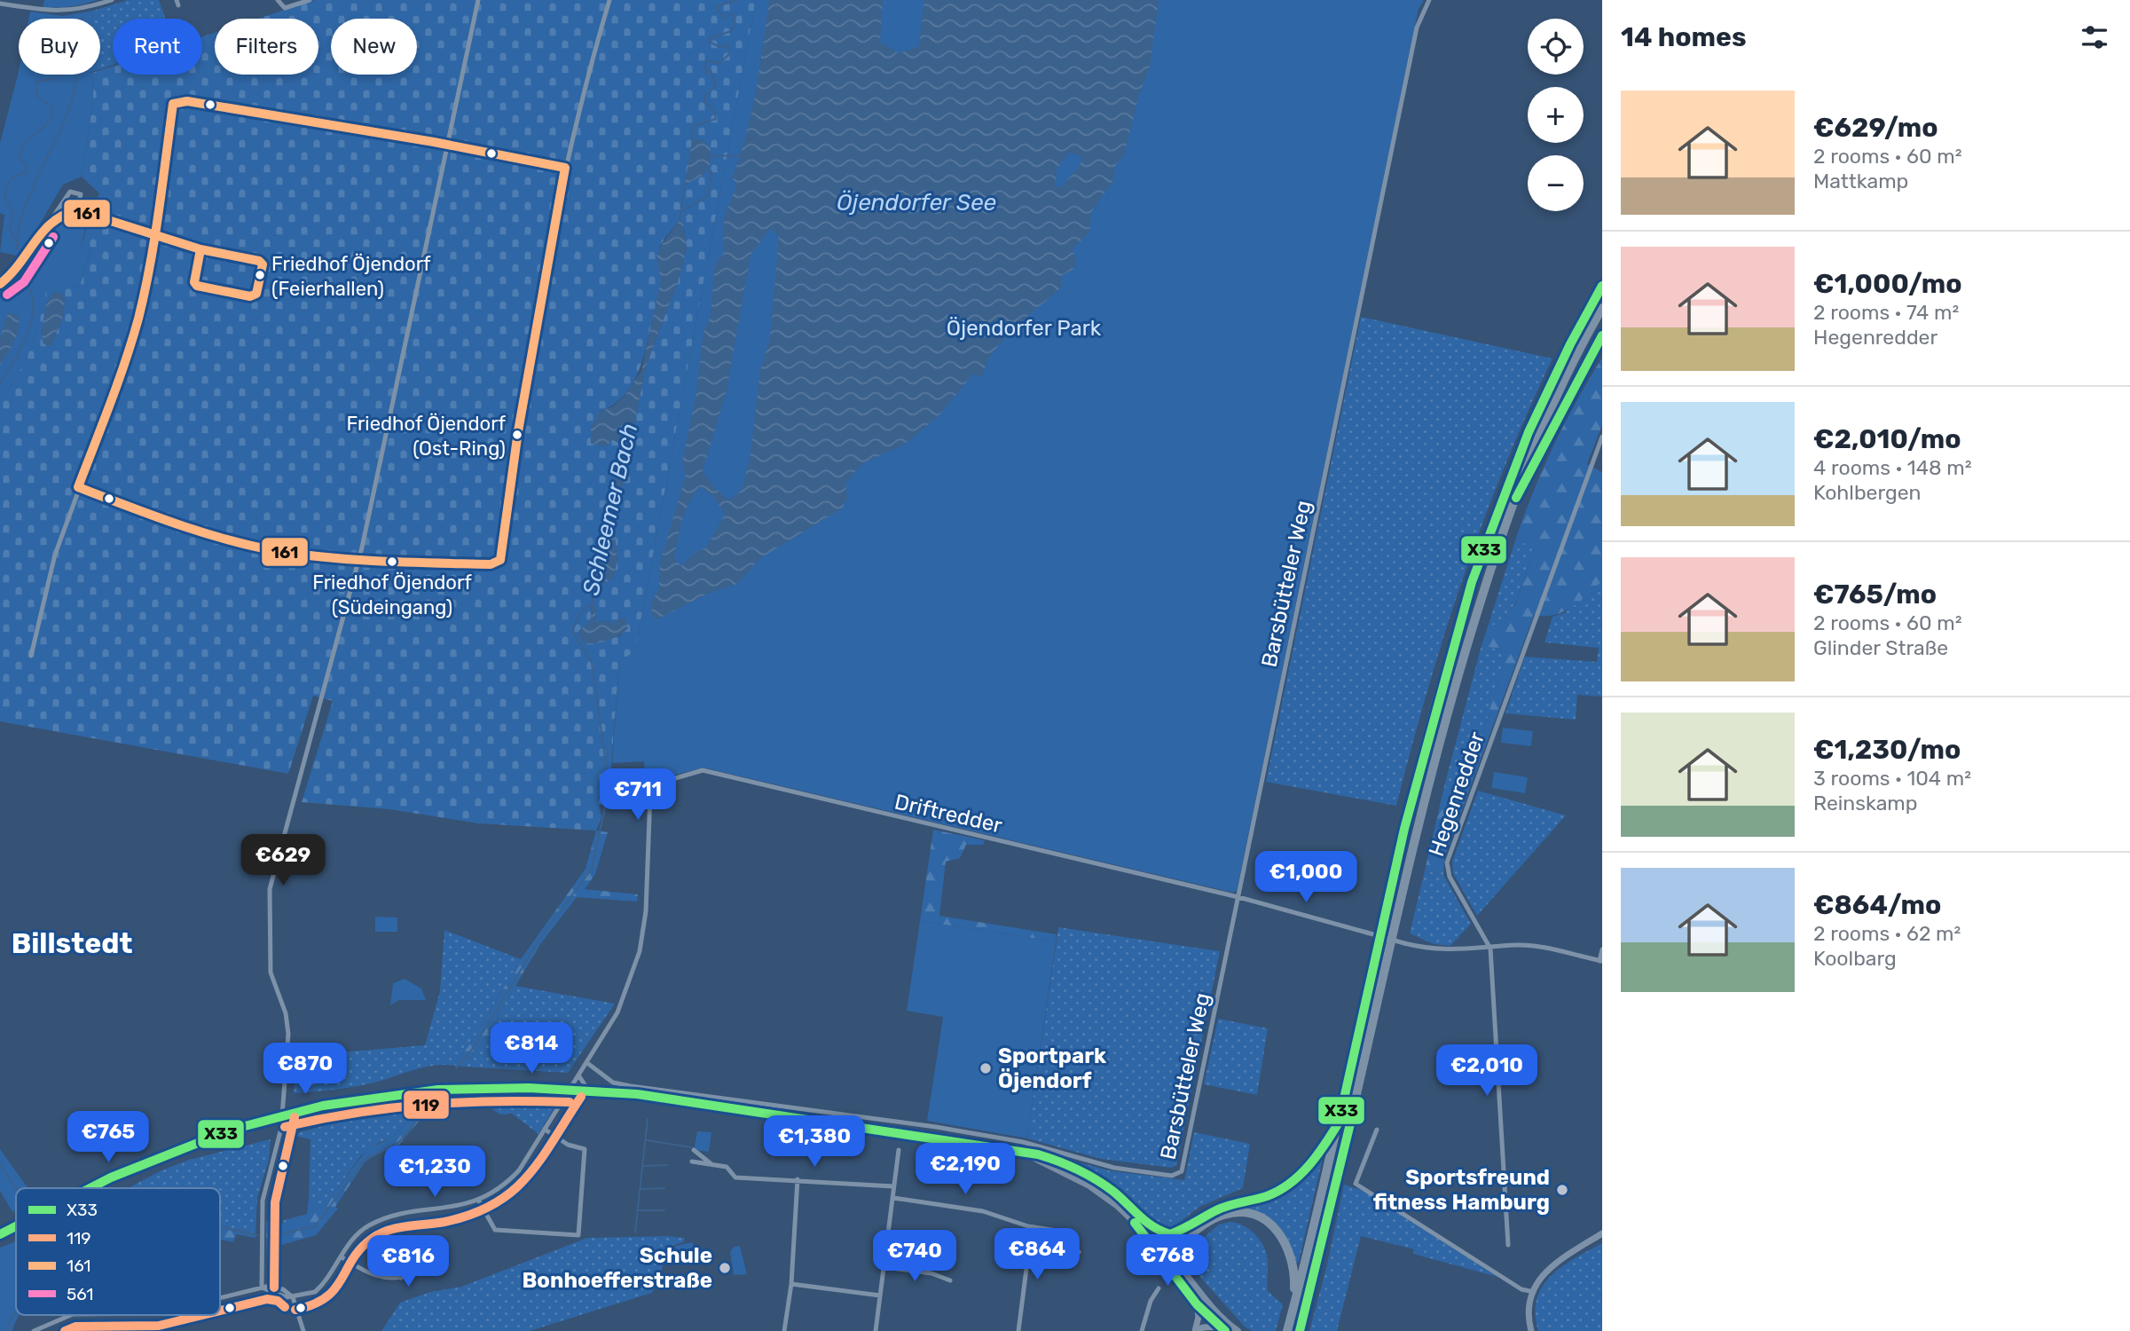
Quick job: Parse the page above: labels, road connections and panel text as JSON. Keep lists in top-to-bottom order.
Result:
{
  "streets": {
    "street": ["Barsbütteler Weg", "Hegenredder", "Driftredder"]
  },
  "crossings": [
    ["Barsbütteler Weg", "Driftredder"]
  ],
  "districts": ["Billstedt"],
  "water": ["Öjendorfer See", "Schleemer Bach"],
  "parks": ["Öjendorfer Park"],
  "places": [
    "Friedhof Öjendorf (Feierhallen)",
    "Friedhof Öjendorf (Ost-Ring)",
    "Friedhof Öjendorf (Südeingang)",
    "Sportpark Öjendorf",
    "Sportsfreund fitness Hamburg",
    "Schule Bonhoefferstraße"
  ],
  "lines": [
    "transit line 161",
    "transit line 561",
    "transit line X33",
    "transit line 119"
  ],
  "legend": [
    "X33",
    "119",
    "161",
    "561"
  ],
  "page": {
    "heading": "14 homes",
    "map_buttons": ["+", "−"],
    "chip": [
      "Buy",
      "Rent",
      "Filters",
      "New"
    ],
    "list": [
      {
        "name": "€629/mo",
        "note": "2 rooms · 60 m² · Mattkamp"
      },
      {
        "name": "€1,000/mo",
        "note": "2 rooms · 74 m² · Hegenredder"
      },
      {
        "name": "€2,010/mo",
        "note": "4 rooms · 148 m² · Kohlbergen"
      },
      {
        "name": "€765/mo",
        "note": "2 rooms · 60 m² · Glinder Straße"
      },
      {
        "name": "€1,230/mo",
        "note": "3 rooms · 104 m² · Reinskamp"
      },
      {
        "name": "€864/mo",
        "note": "2 rooms · 62 m² · Koolbarg"
      }
    ],
    "price": [
      "€711",
      "€629",
      "€1,000",
      "€814",
      "€870",
      "€2,010",
      "€765",
      "€1,380",
      "€2,190",
      "€1,230",
      "€864",
      "€740",
      "€768",
      "€816"
    ]
  }
}
